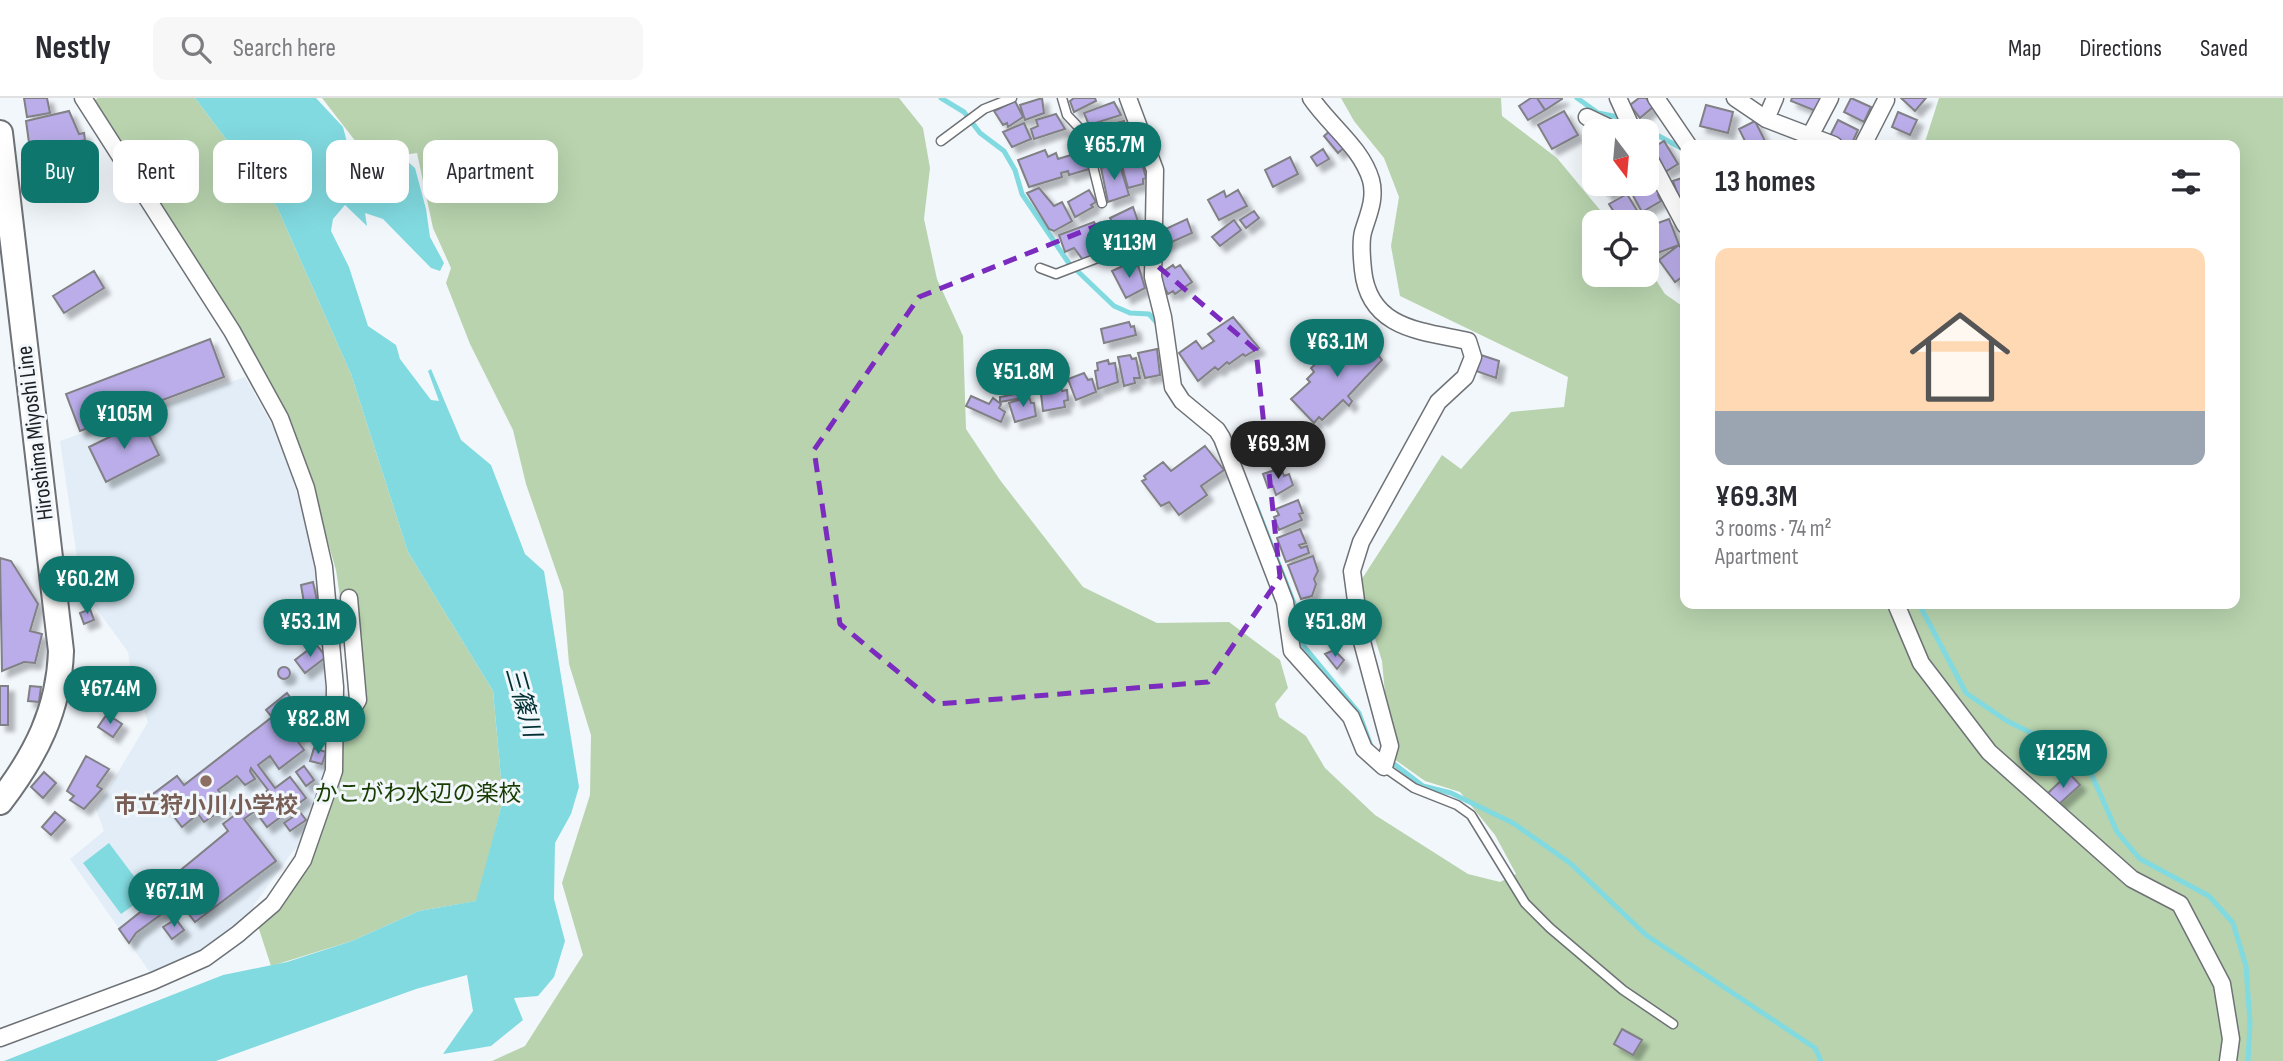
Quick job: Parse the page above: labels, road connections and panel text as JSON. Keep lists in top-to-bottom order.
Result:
{
  "streets": {
    "main road": ["Hiroshima Miyoshi Line"]
  },
  "water": ["三篠川"],
  "parks": ["かこがわ水辺の楽校"],
  "places": ["市立狩小川小学校"],
  "north": "bottom",
  "page": {
    "header": "Nestly",
    "search": "Search here",
    "nav": ["Map", "Directions", "Saved"],
    "price": [
      "¥65.7M",
      "¥113M",
      "¥63.1M",
      "¥51.8M",
      "¥105M",
      "¥69.3M",
      "¥60.2M",
      "¥53.1M",
      "¥51.8M",
      "¥67.4M",
      "¥82.8M",
      "¥125M",
      "¥67.1M"
    ],
    "chip": [
      "Buy",
      "Rent",
      "Filters",
      "New",
      "Apartment"
    ],
    "heading": "13 homes",
    "list": [
      {
        "name": "¥69.3M",
        "note": "3 rooms · 74 m² · Apartment"
      }
    ]
  }
}
